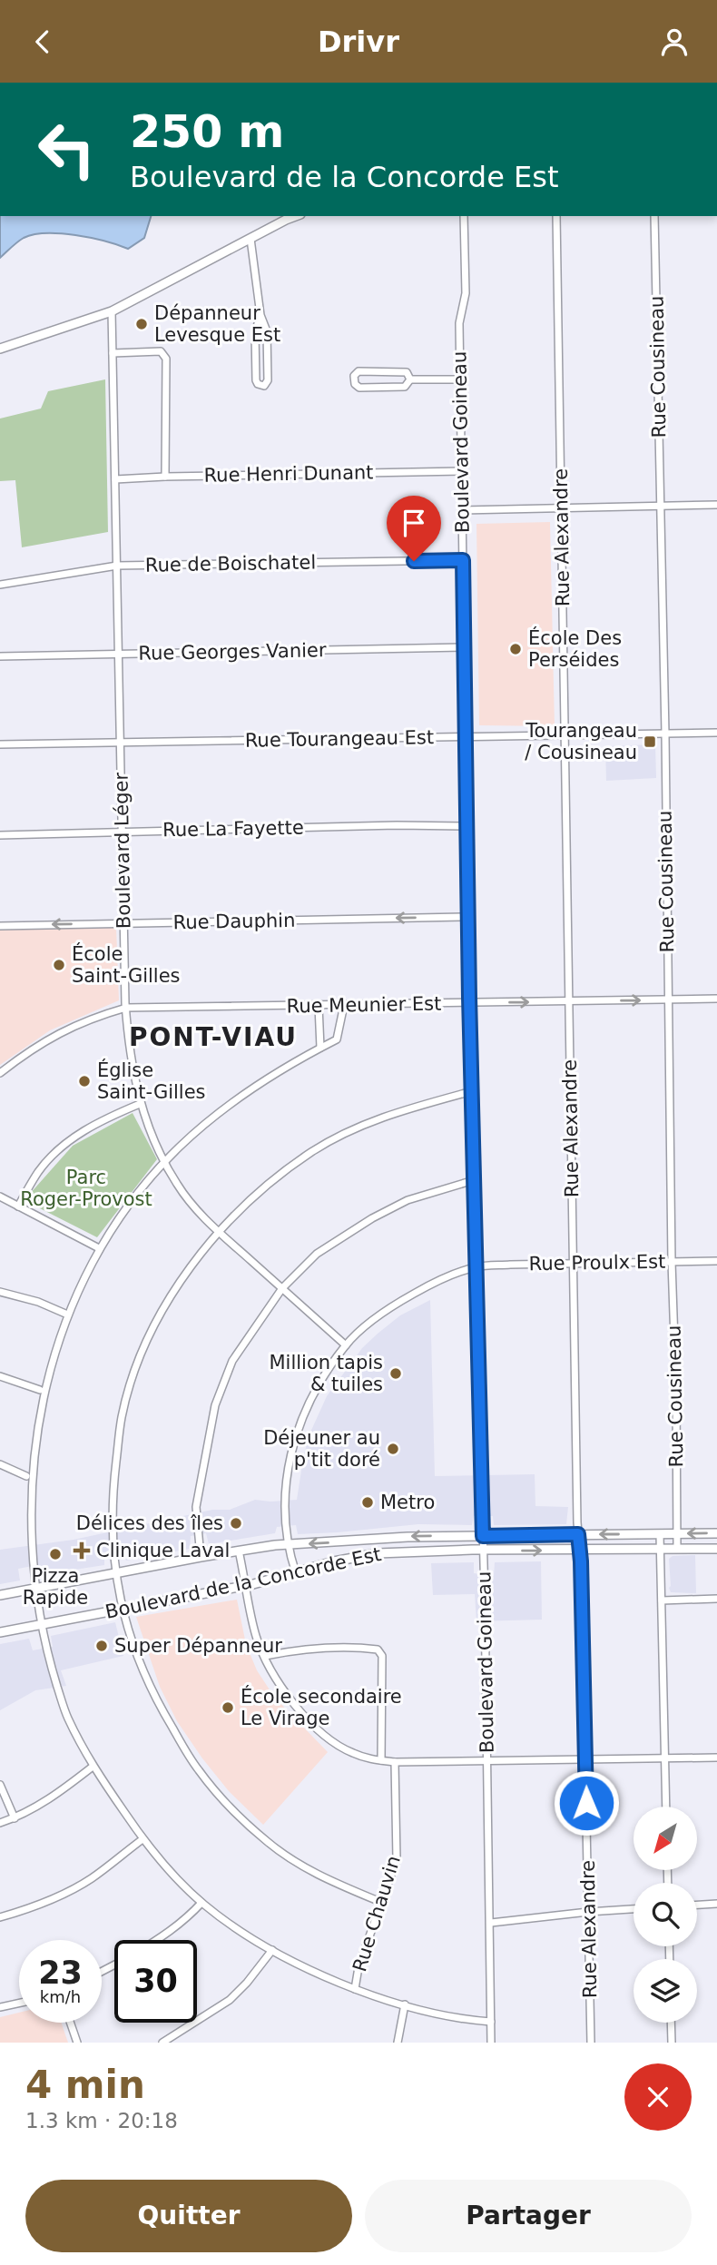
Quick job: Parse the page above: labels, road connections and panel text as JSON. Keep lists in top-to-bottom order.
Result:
{
  "streets": {
    "street": [
      "Rue Cousineau",
      "Boulevard Goineau",
      "Rue Henri Dunant",
      "Rue Alexandre",
      "Rue de Boischatel",
      "Rue Georges Vanier",
      "Rue Tourangeau Est",
      "Rue La Fayette",
      "Boulevard Léger",
      "Rue Dauphin",
      "Rue Meunier Est",
      "Rue Proulx Est",
      "Boulevard de la Concorde Est",
      "Rue Chauvin"
    ]
  },
  "crossings": [
    ["Rue Cousineau", "Rue Tourangeau Est"],
    ["Rue Cousineau", "Rue Meunier Est"],
    ["Rue Cousineau", "Rue Proulx Est"],
    ["Rue Cousineau", "Boulevard de la Concorde Est"],
    ["Boulevard Goineau", "Rue Henri Dunant"],
    ["Boulevard Goineau", "Rue de Boischatel"],
    ["Boulevard Goineau", "Rue Georges Vanier"],
    ["Boulevard Goineau", "Rue Tourangeau Est"],
    ["Boulevard Goineau", "Rue La Fayette"],
    ["Boulevard Goineau", "Rue Dauphin"],
    ["Boulevard Goineau", "Rue Meunier Est"],
    ["Boulevard Goineau", "Rue Proulx Est"],
    ["Boulevard Goineau", "Boulevard de la Concorde Est"],
    ["Rue Henri Dunant", "Boulevard Léger"],
    ["Rue Alexandre", "Rue Tourangeau Est"],
    ["Rue Alexandre", "Rue Meunier Est"],
    ["Rue Alexandre", "Rue Proulx Est"],
    ["Rue Alexandre", "Boulevard de la Concorde Est"],
    ["Rue de Boischatel", "Boulevard Léger"],
    ["Rue Georges Vanier", "Boulevard Léger"],
    ["Rue Tourangeau Est", "Boulevard Léger"],
    ["Rue La Fayette", "Boulevard Léger"],
    ["Boulevard Léger", "Rue Dauphin"],
    ["Boulevard Léger", "Rue Meunier Est"],
    ["Boulevard Léger", "Rue Proulx Est"],
    ["Rue Proulx Est", "Boulevard de la Concorde Est"]
  ],
  "one_way": ["Rue Dauphin"],
  "districts": ["PONT-VIAU"],
  "parks": ["Parc Roger-Provost"],
  "places": {
    "other": [
      "Dépanneur Levesque Est",
      "École Des Perséides",
      "École Saint-Gilles",
      "Église Saint-Gilles",
      "Million tapis & tuiles",
      "Déjeuner au p'tit doré",
      "Metro",
      "Délices des îles",
      "Pizza Rapide",
      "Super Dépanneur",
      "École secondaire Le Virage"
    ],
    "transit": ["Tourangeau / Cousineau"],
    "health": ["Clinique Laval"]
  },
  "north": "bottom left",
  "page": {
    "header": "Drivr",
    "turn": ["250 m", "Boulevard de la Concorde Est"],
    "speed": "23 km/h",
    "limit": "30",
    "heading": ["4 min", "1.3 km · 20:18"],
    "buttons": ["Quitter", "Partager"]
  }
}
